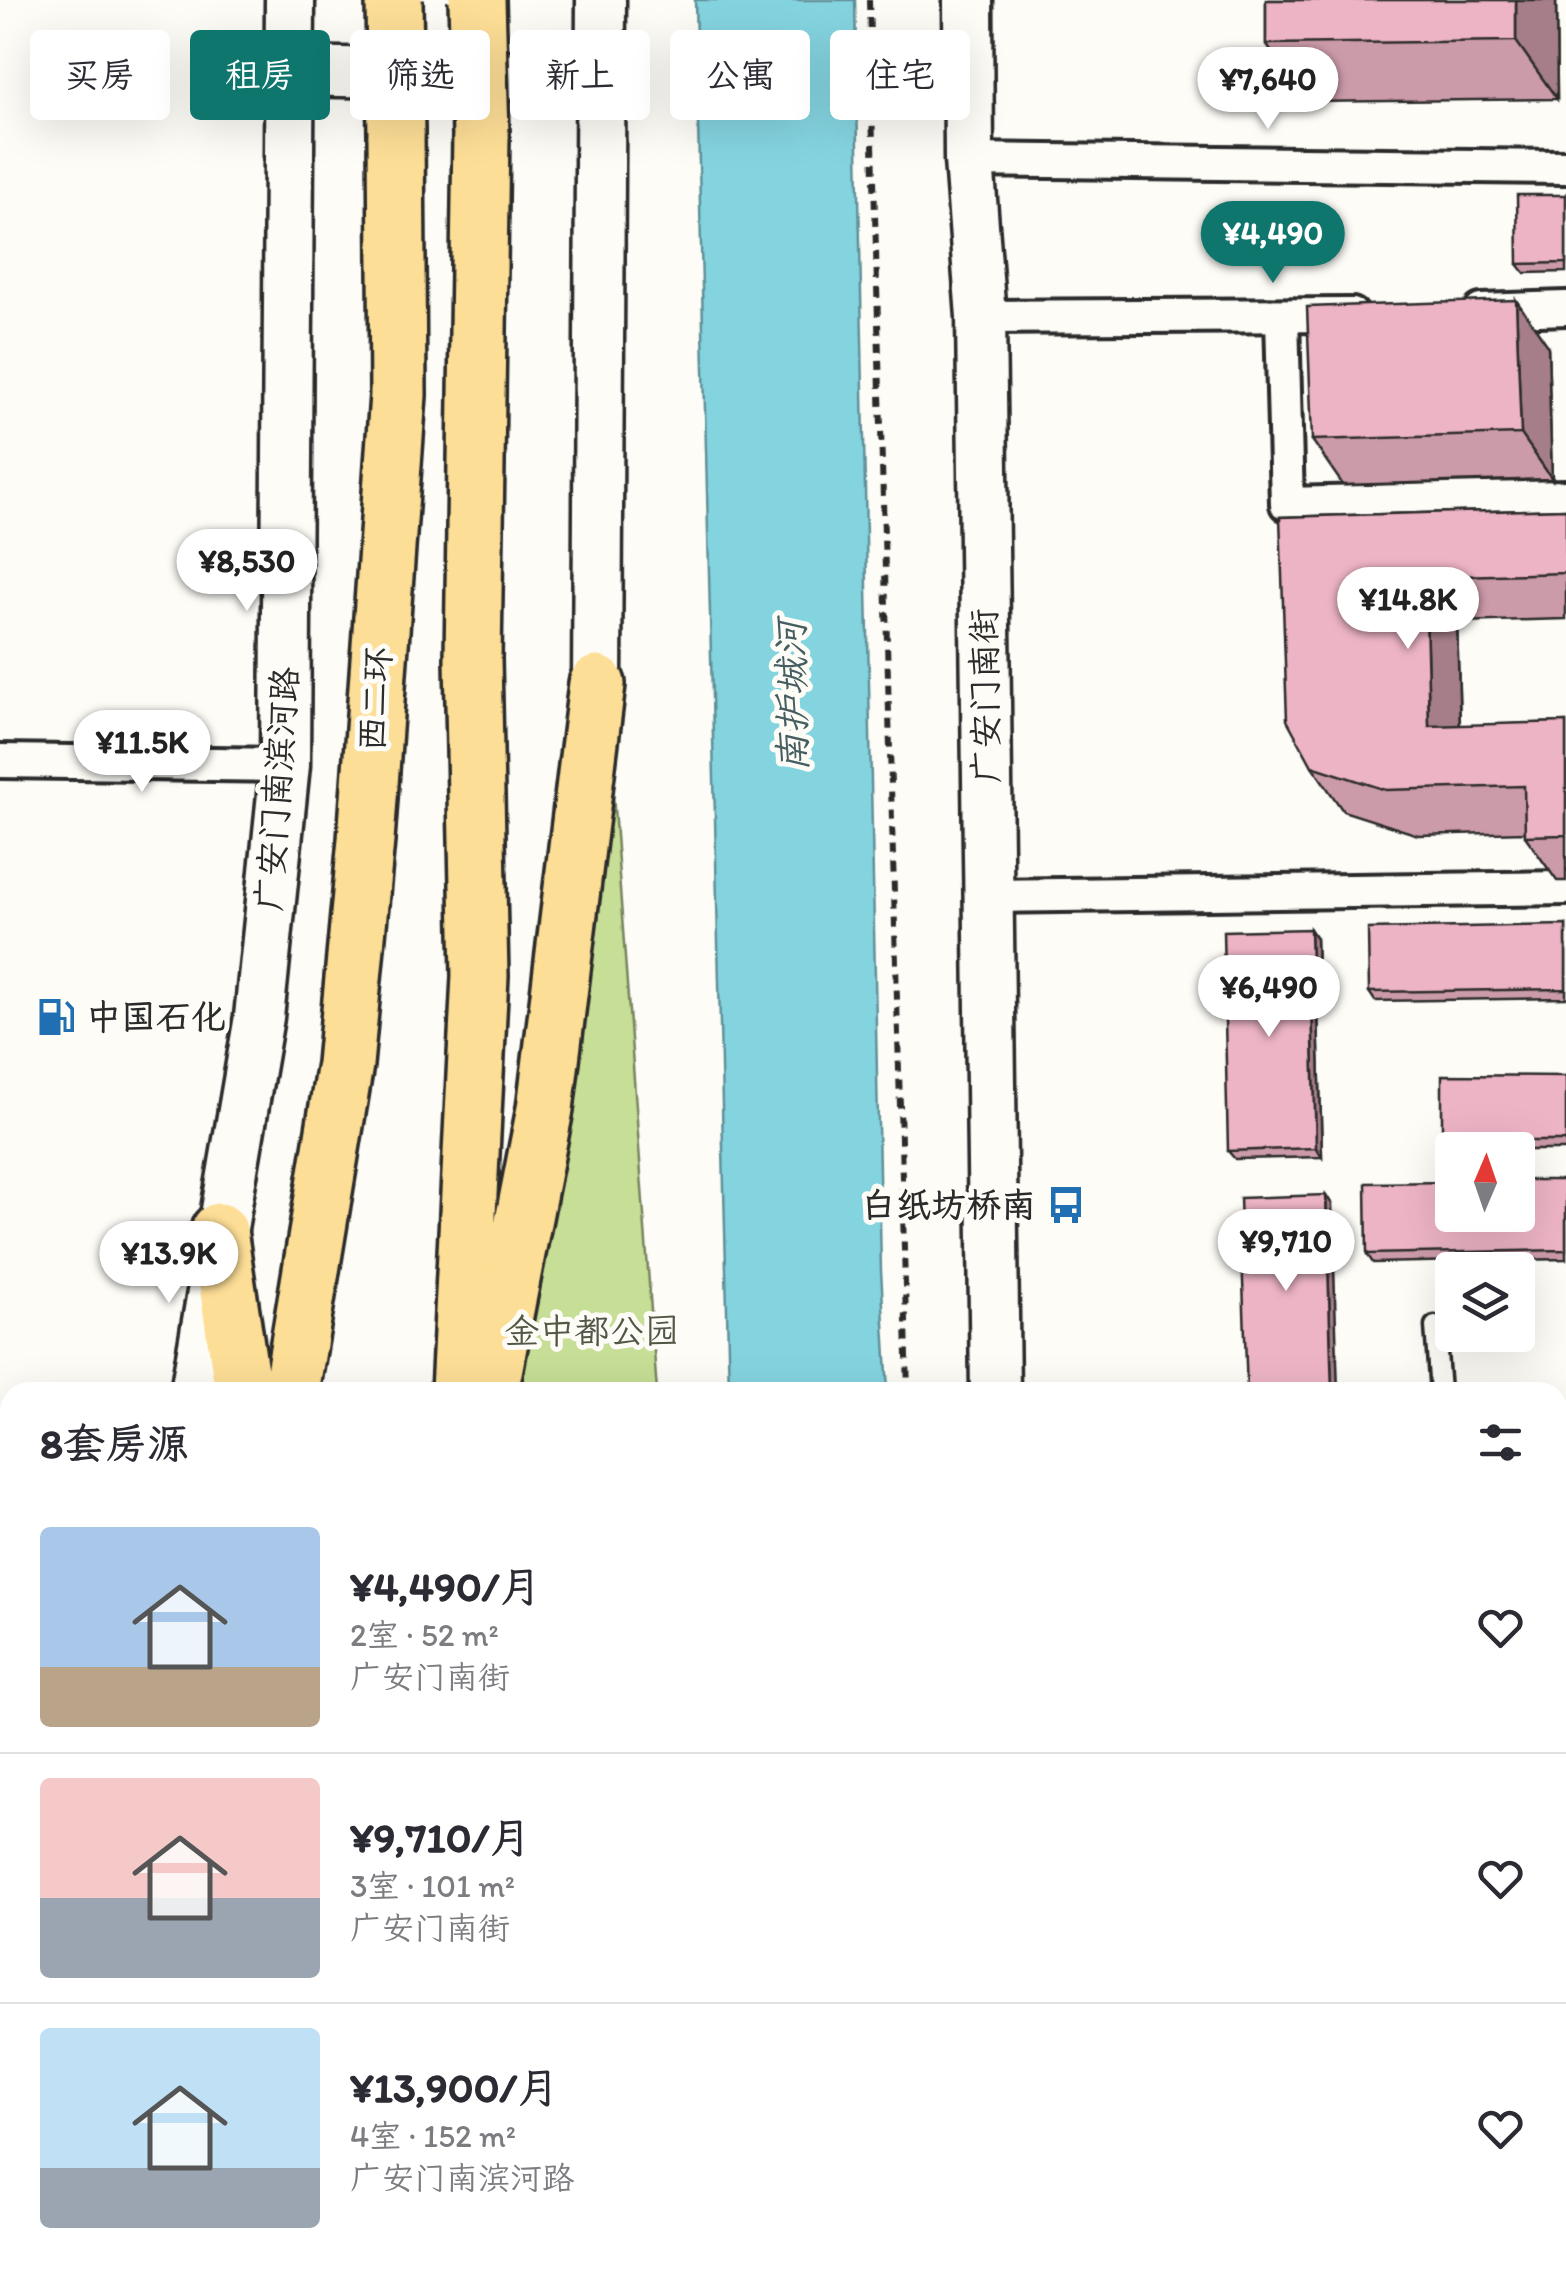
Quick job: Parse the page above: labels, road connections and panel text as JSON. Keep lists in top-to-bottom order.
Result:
{
  "streets": {
    "highway": ["西二环"],
    "street": ["广安门南街", "广安门南滨河路"]
  },
  "water": ["南护城河"],
  "parks": ["金中都公园"],
  "places": {
    "fuel station": ["中国石化"],
    "bus stop": ["白纸坊桥南"]
  },
  "north": "top",
  "page": {
    "chip": [
      "买房",
      "租房",
      "筛选",
      "新上",
      "公寓",
      "住宅"
    ],
    "price": [
      "¥7,640",
      "¥4,490",
      "¥8,530",
      "¥14.8K",
      "¥11.5K",
      "¥6,490",
      "¥9,710",
      "¥13.9K"
    ],
    "heading": "8套房源",
    "list": [
      {
        "name": "¥4,490/月",
        "note": "2室 · 52 m² · 广安门南街"
      },
      {
        "name": "¥9,710/月",
        "note": "3室 · 101 m² · 广安门南街"
      },
      {
        "name": "¥13,900/月",
        "note": "4室 · 152 m² · 广安门南滨河路"
      }
    ]
  }
}
